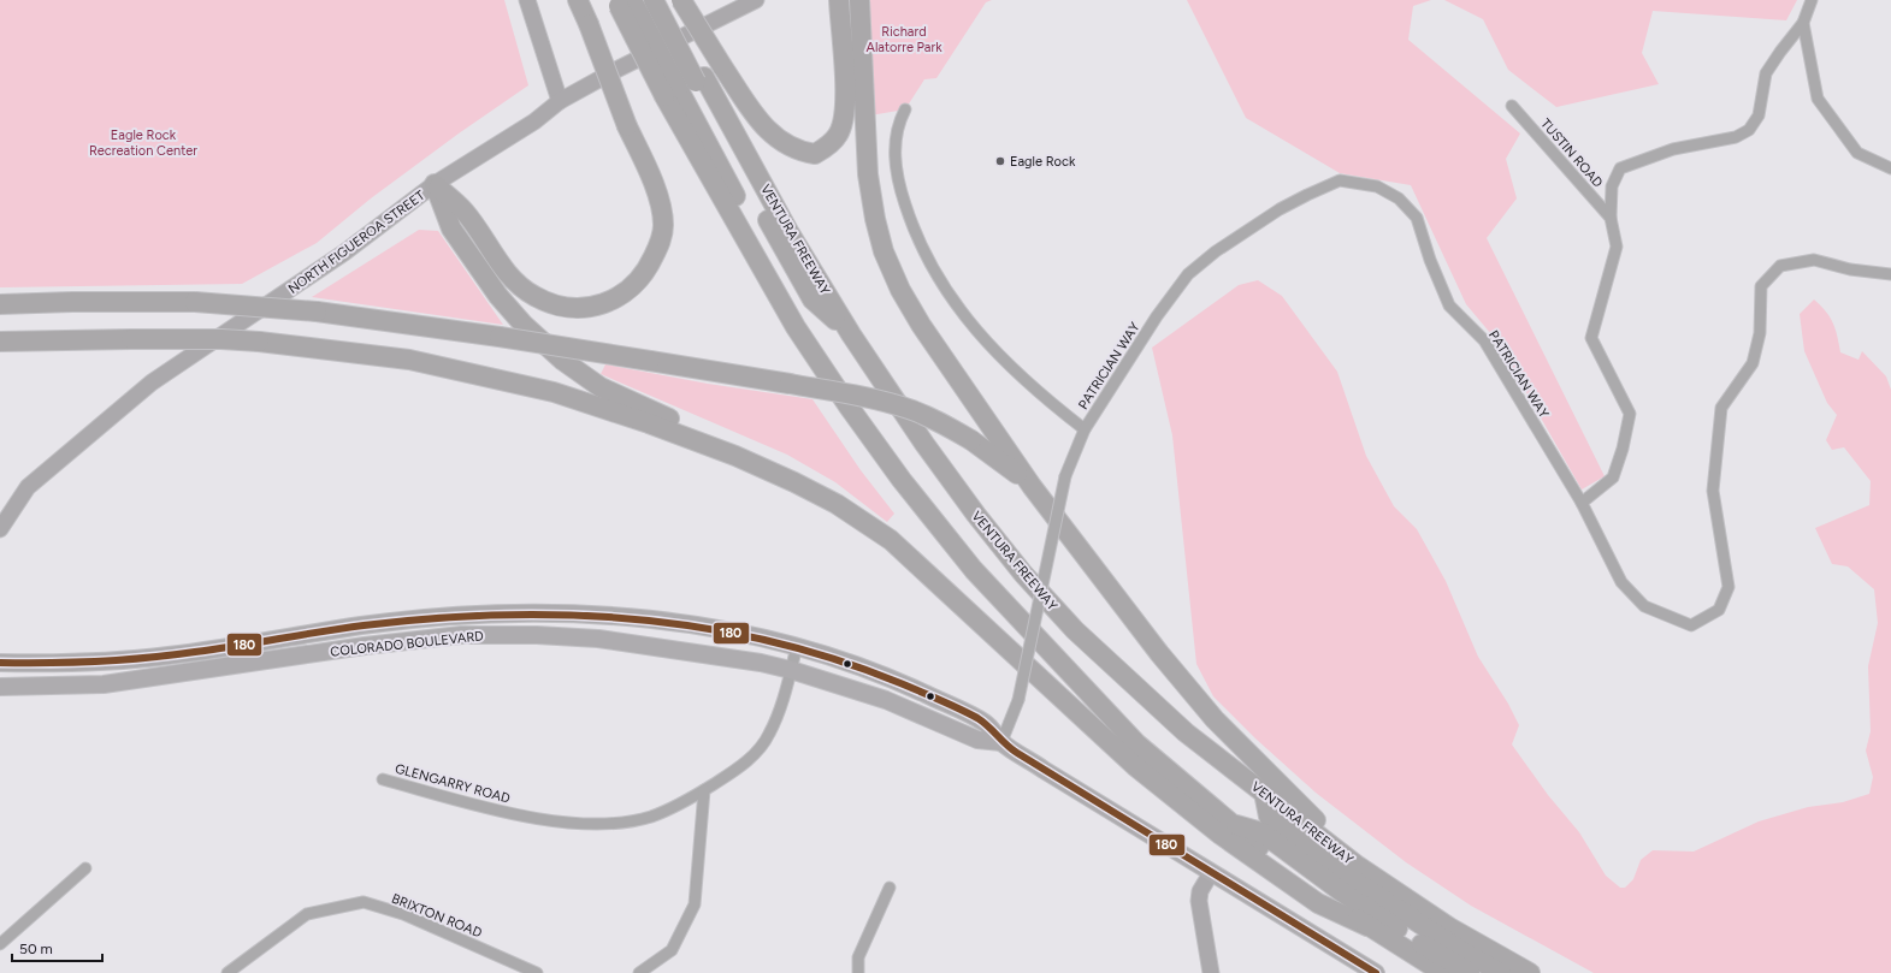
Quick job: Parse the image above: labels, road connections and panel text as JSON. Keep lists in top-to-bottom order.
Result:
{
  "streets": {
    "highway": ["VENTURA FREEWAY"],
    "main road": ["NORTH FIGUEROA STREET", "COLORADO BOULEVARD"],
    "street": [
      "TUSTIN ROAD",
      "PATRICIAN WAY",
      "GLENGARRY ROAD",
      "BRIXTON ROAD"
    ]
  },
  "crossings": [
    ["PATRICIAN WAY", "COLORADO BOULEVARD"],
    ["COLORADO BOULEVARD", "GLENGARRY ROAD"]
  ],
  "parks": ["Richard Alatorre Park", "Eagle Rock Recreation Center"],
  "places": ["Eagle Rock"],
  "lines": ["transit line 180"],
  "scale_bar": "50 m"
}
